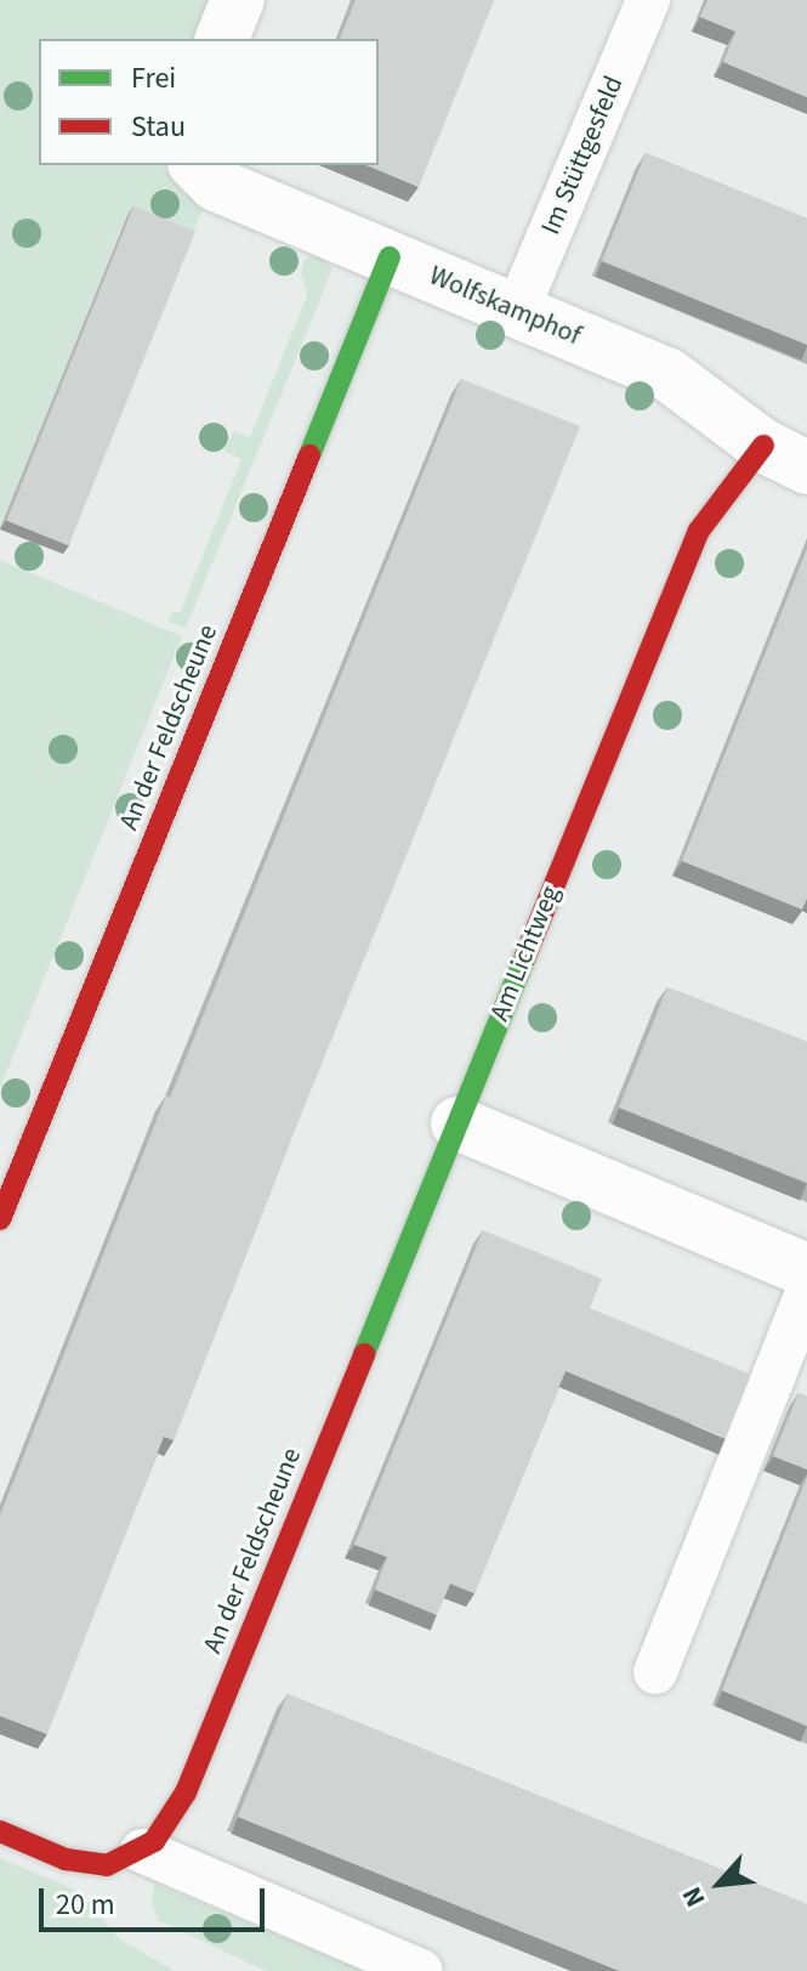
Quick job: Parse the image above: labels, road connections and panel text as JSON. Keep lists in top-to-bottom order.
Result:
{
  "streets": {
    "street": ["Wolfskamphof", "An der Feldscheune", "Am Lichtweg"],
    "lane": ["Im Stüttgesfeld"]
  },
  "crossings": [
    ["Im Stüttgesfeld", "Wolfskamphof"],
    ["Wolfskamphof", "An der Feldscheune"],
    ["Wolfskamphof", "Am Lichtweg"],
    ["An der Feldscheune", "Am Lichtweg"]
  ],
  "legend": ["Frei", "Stau"],
  "scale_bar": "20 m",
  "north": "bottom left"
}
